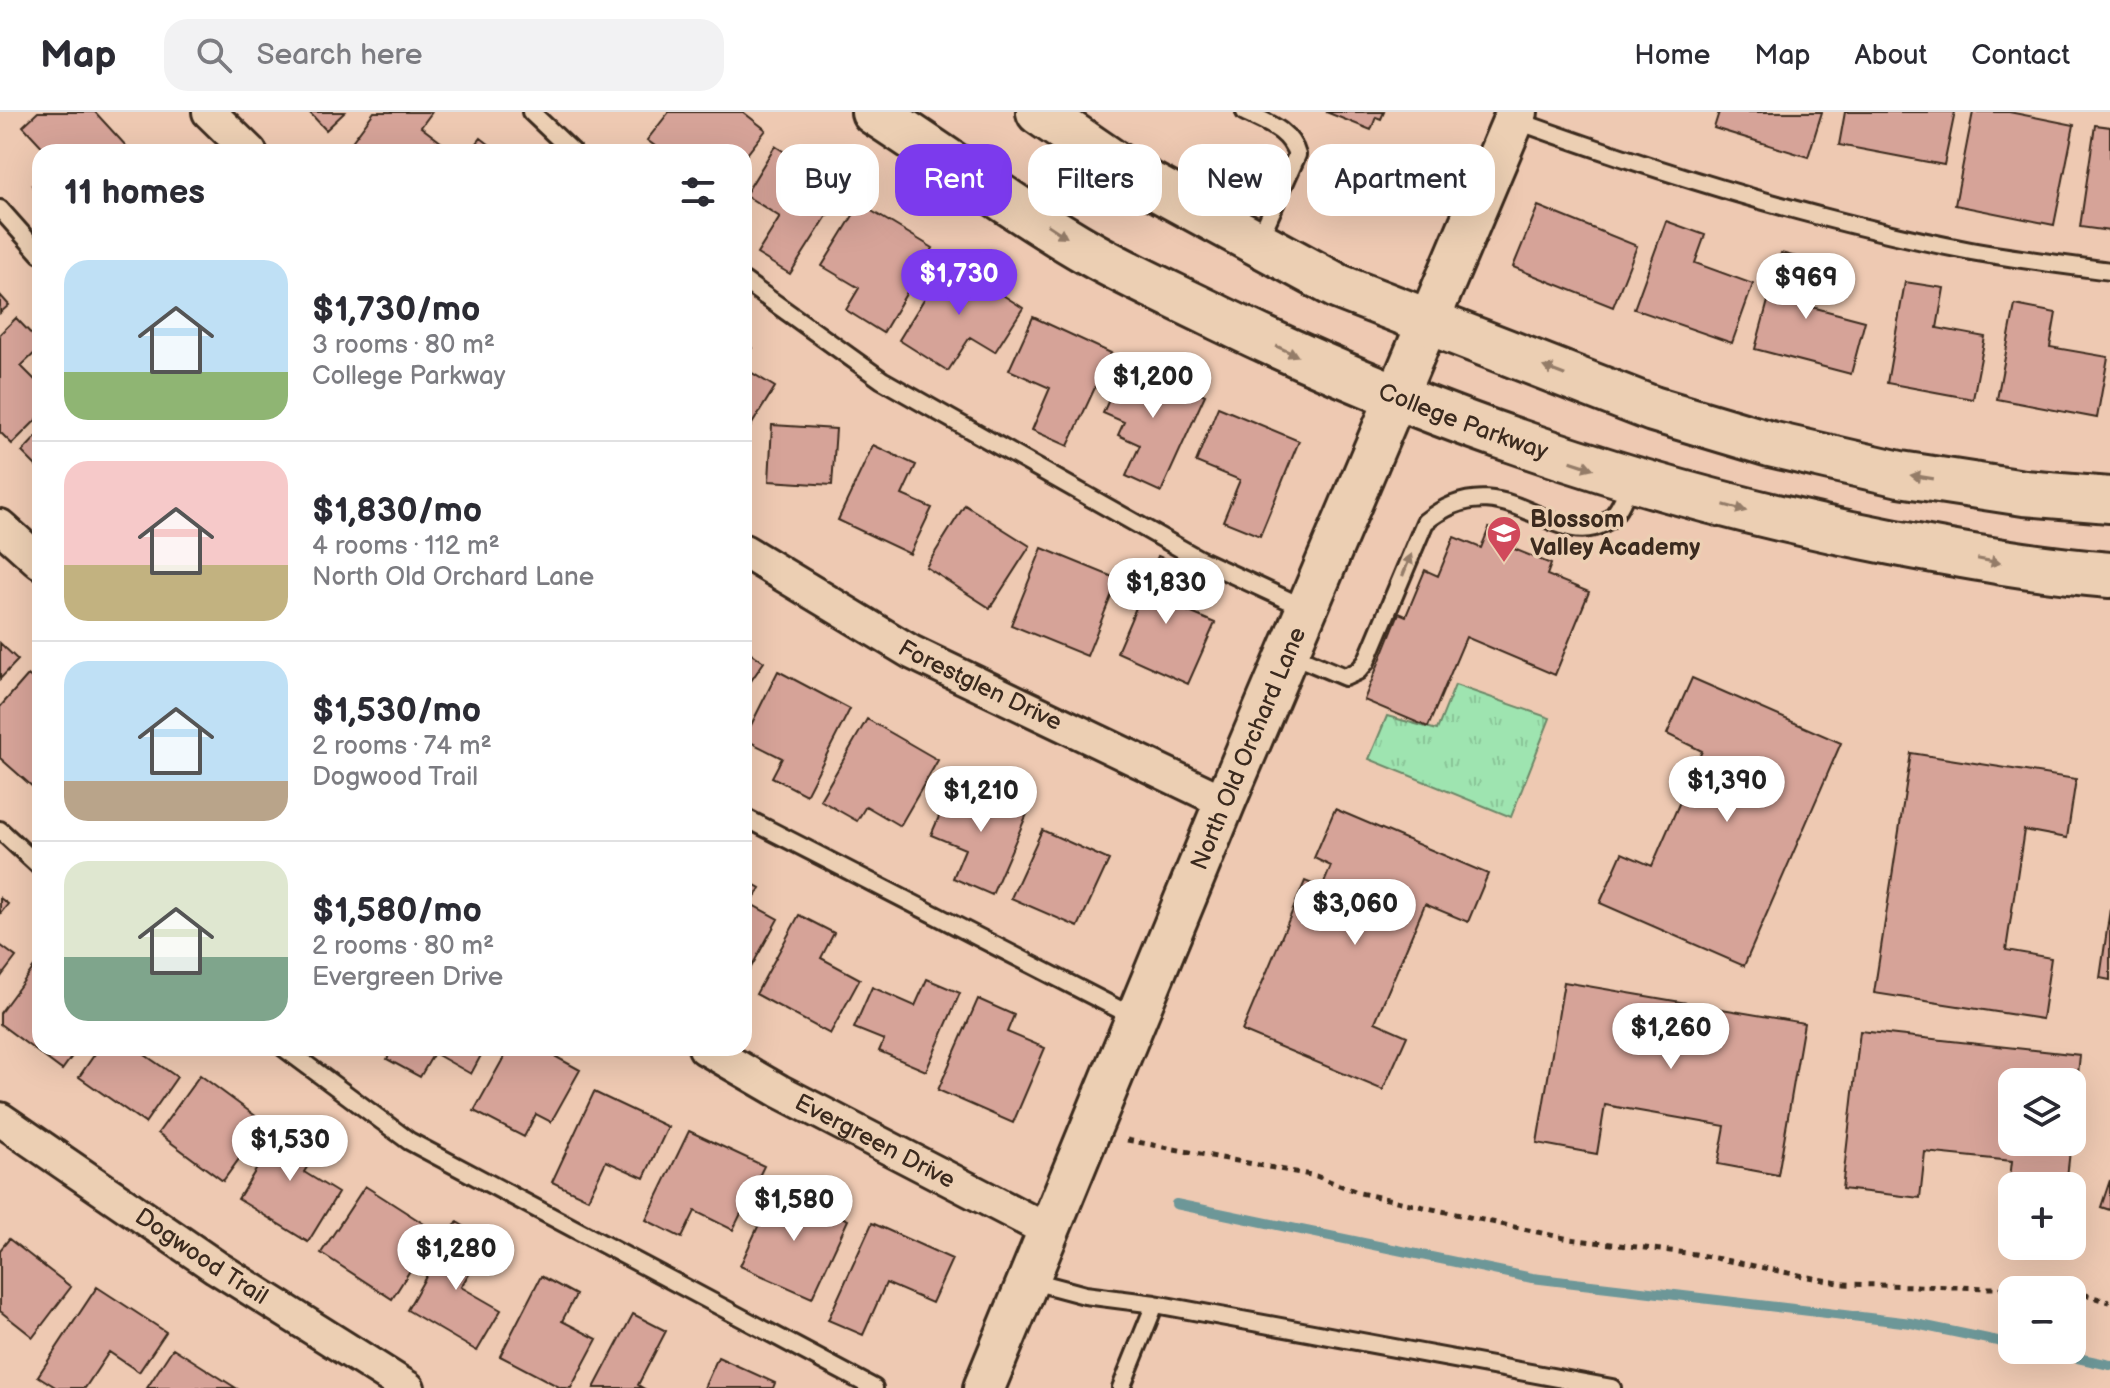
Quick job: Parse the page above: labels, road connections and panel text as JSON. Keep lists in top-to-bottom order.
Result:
{
  "streets": {
    "main road": ["College Parkway"],
    "street": [
      "Forestglen Drive",
      "North Old Orchard Lane",
      "Evergreen Drive",
      "Dogwood Trail"
    ]
  },
  "crossings": [
    ["College Parkway", "North Old Orchard Lane"],
    ["Forestglen Drive", "North Old Orchard Lane"],
    ["North Old Orchard Lane", "Evergreen Drive"]
  ],
  "places": {
    "school or university": ["Blossom Valley Academy"]
  },
  "page": {
    "header": "Map",
    "search": "Search here",
    "nav": [
      "Home",
      "Map",
      "About",
      "Contact"
    ],
    "chip": [
      "Buy",
      "Rent",
      "Filters",
      "New",
      "Apartment"
    ],
    "heading": "11 homes",
    "list": [
      {
        "name": "$1,730/mo",
        "note": "3 rooms · 80 m² · College Parkway"
      },
      {
        "name": "$1,830/mo",
        "note": "4 rooms · 112 m² · North Old Orchard Lane"
      },
      {
        "name": "$1,530/mo",
        "note": "2 rooms · 74 m² · Dogwood Trail"
      },
      {
        "name": "$1,580/mo",
        "note": "2 rooms · 80 m² · Evergreen Drive"
      }
    ],
    "price": [
      "$1,730",
      "$969",
      "$1,200",
      "$1,830",
      "$1,390",
      "$1,210",
      "$3,060",
      "$1,260",
      "$1,530",
      "$1,580",
      "$1,280"
    ],
    "map_buttons": ["+", "−"]
  }
}
